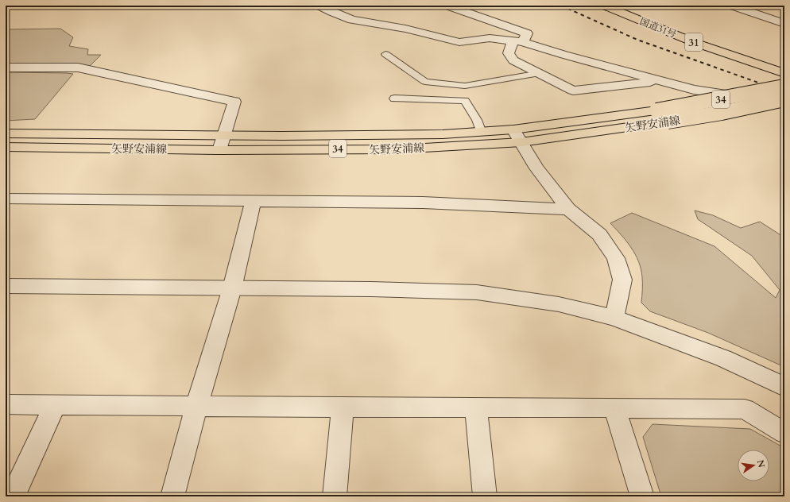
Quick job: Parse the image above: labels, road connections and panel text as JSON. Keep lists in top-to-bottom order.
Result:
{
  "streets": {
    "main road": [
      "国道31号",
      "31",
      "34",
      "矢野安浦線"
    ]
  },
  "north": "right"
}
